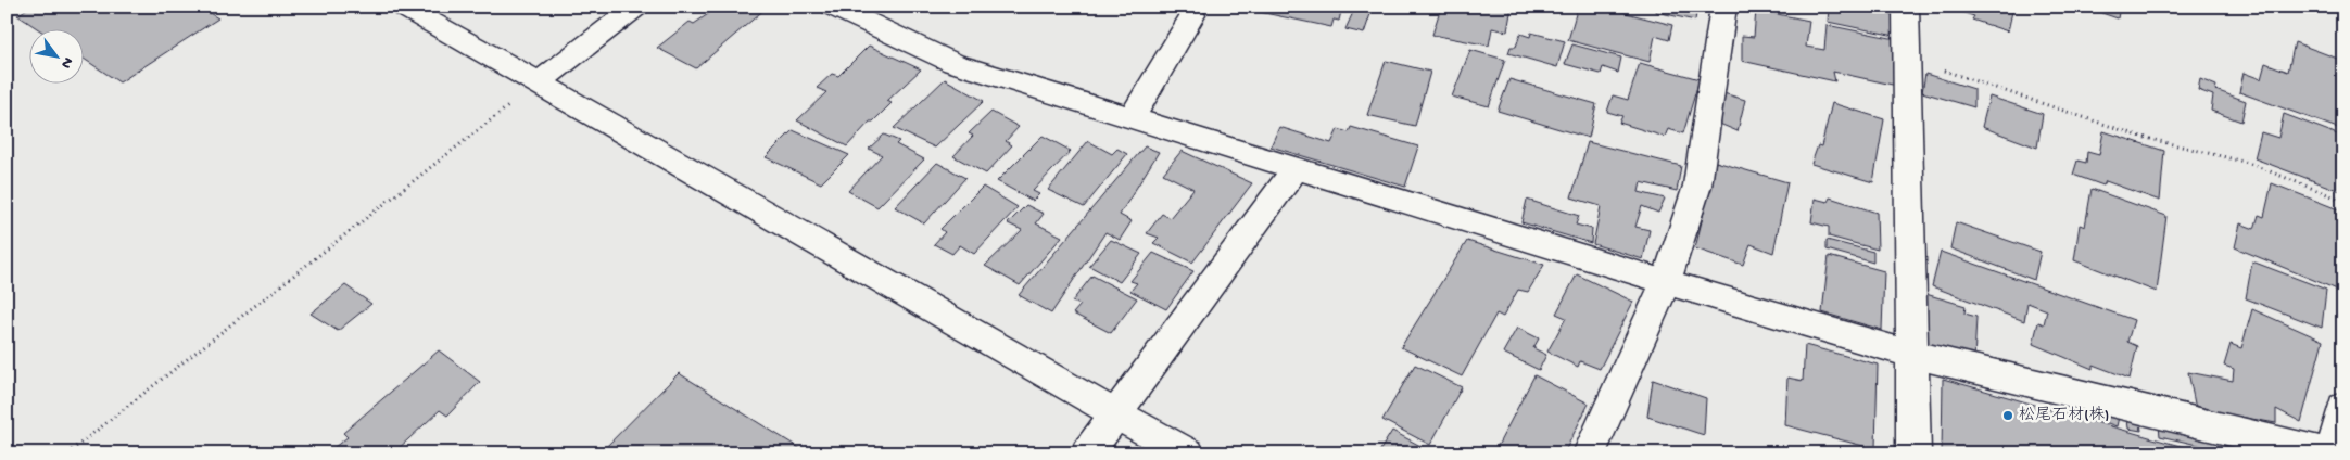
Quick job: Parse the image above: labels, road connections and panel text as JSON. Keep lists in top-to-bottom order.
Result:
{
  "places": ["松尾石材(株)"],
  "north": "bottom right"
}
